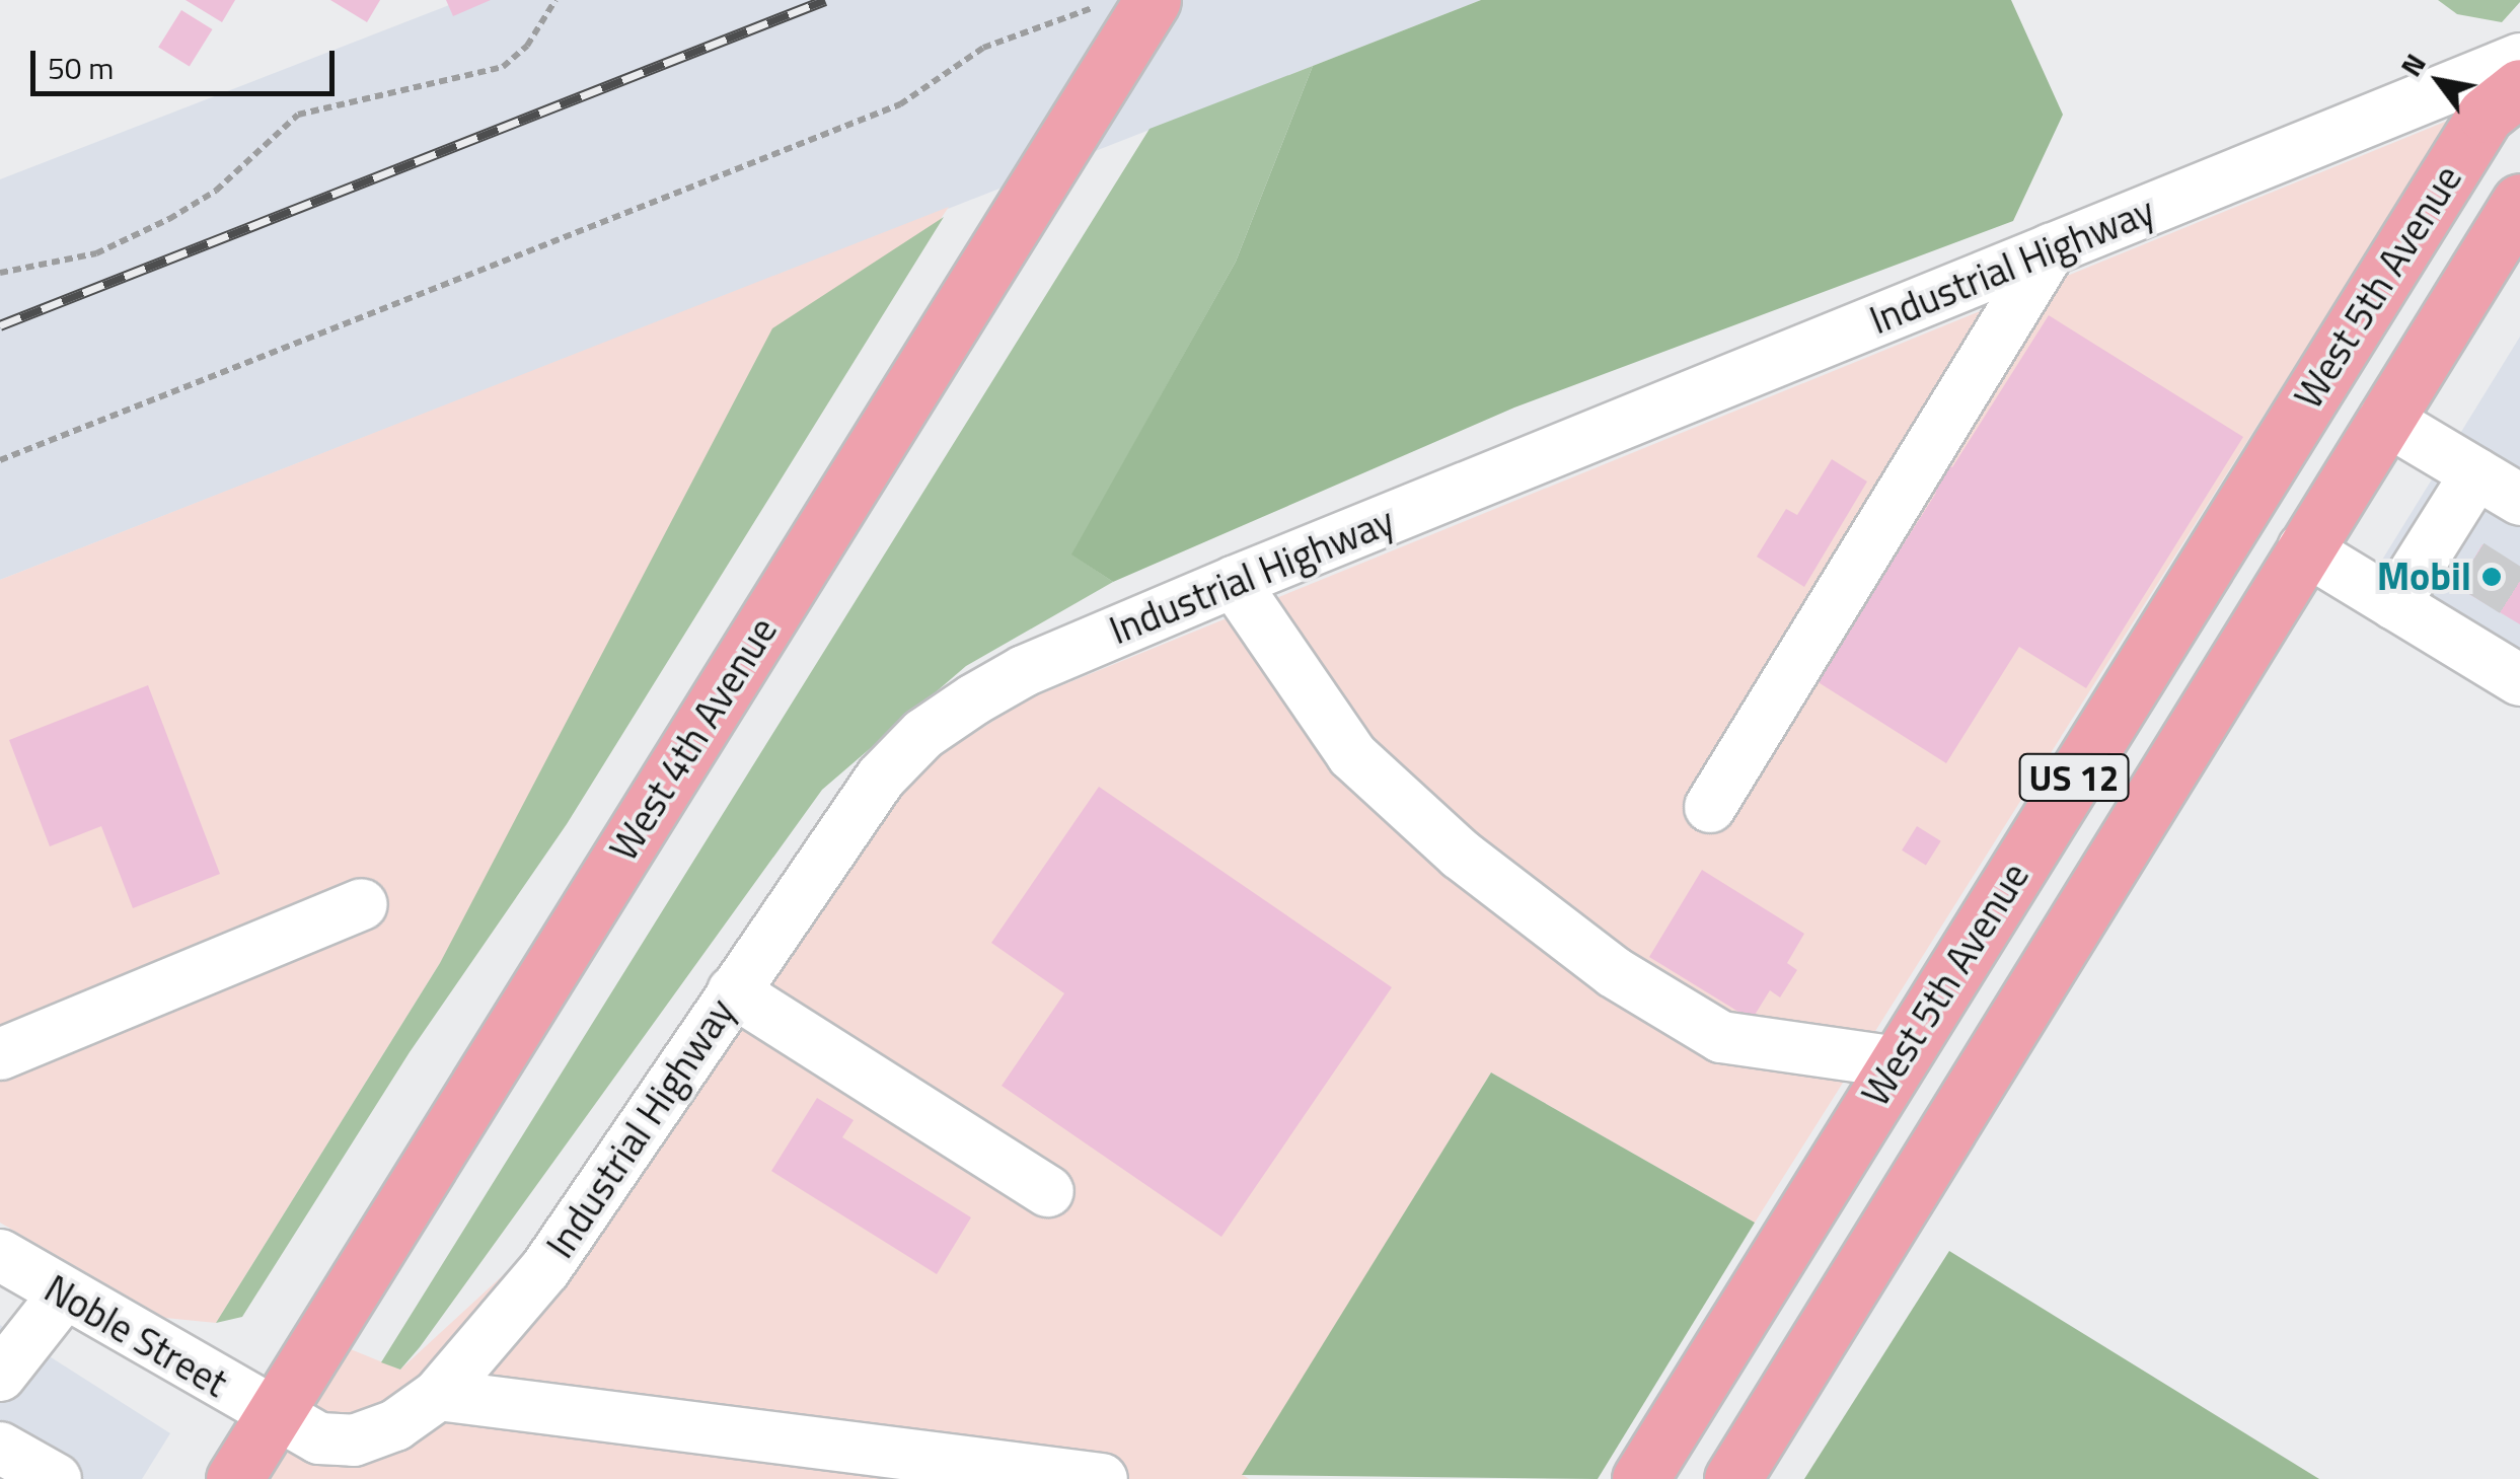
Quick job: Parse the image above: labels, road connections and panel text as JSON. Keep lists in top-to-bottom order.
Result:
{
  "streets": {
    "main road": ["West 5th Avenue", "West 4th Avenue", "US 12"],
    "street": ["Industrial Highway", "Noble Street"]
  },
  "crossings": [
    ["Industrial Highway", "West 4th Avenue"],
    ["Industrial Highway", "Noble Street"],
    ["West 4th Avenue", "Noble Street"]
  ],
  "places": ["Mobil"],
  "scale_bar": "50 m",
  "north": "top left"
}
